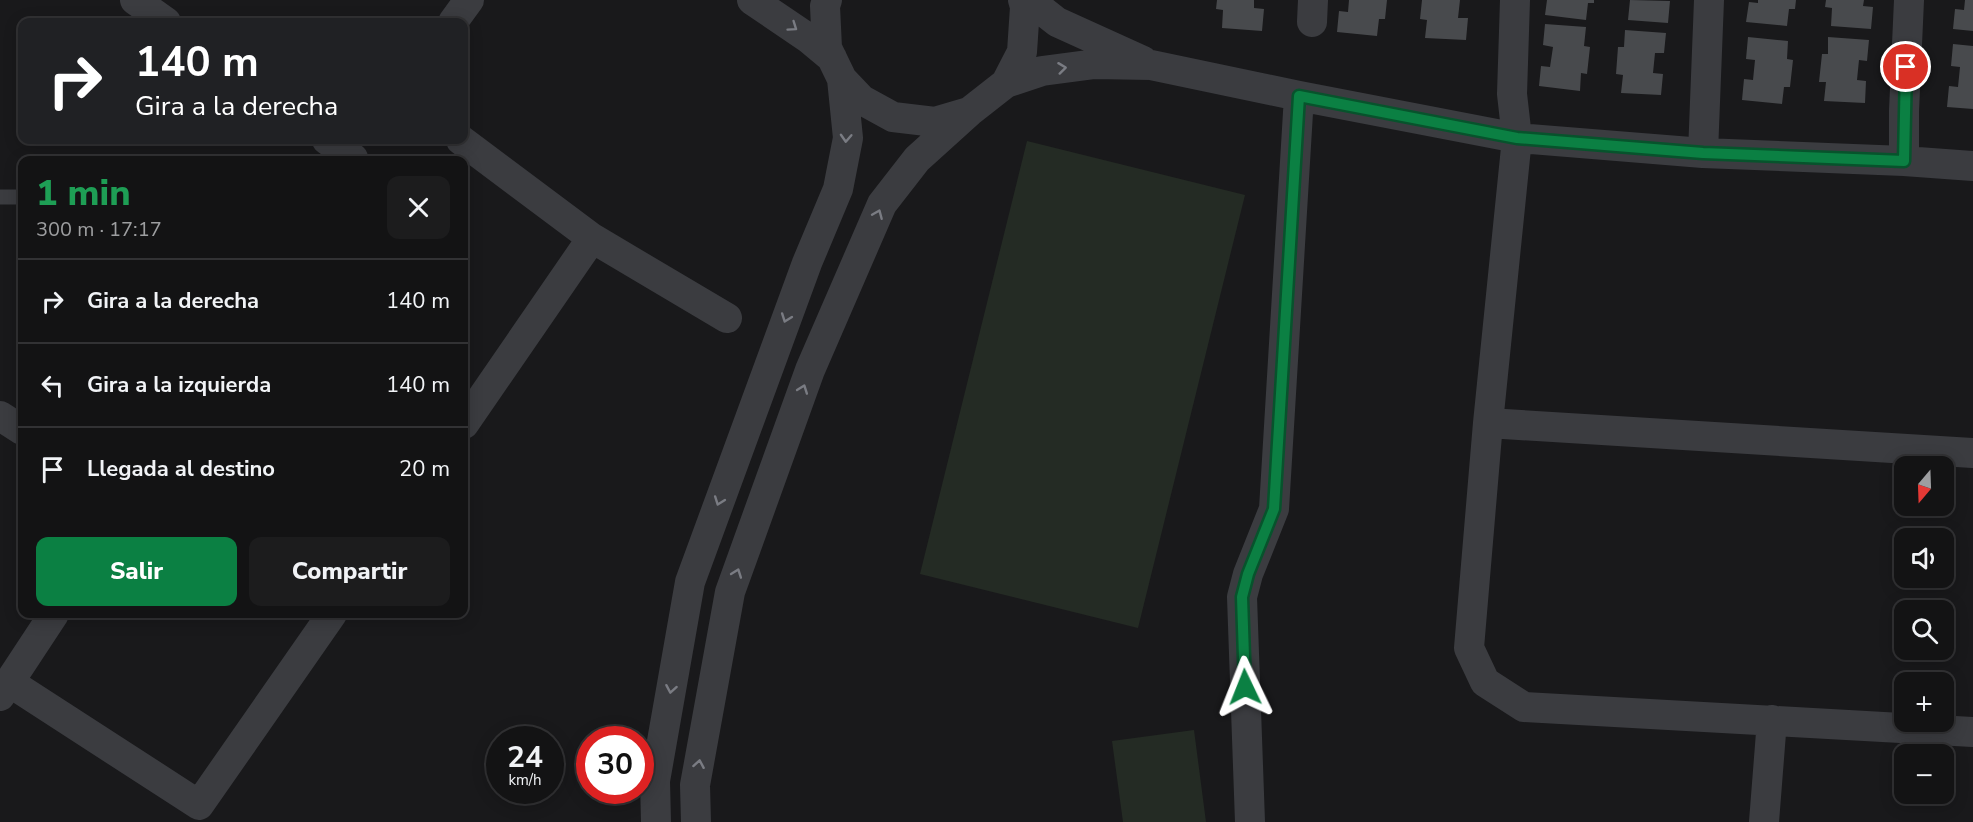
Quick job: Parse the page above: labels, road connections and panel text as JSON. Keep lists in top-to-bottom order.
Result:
{
  "north": "bottom",
  "page": {
    "turn": ["140 m", "Gira a la derecha"],
    "heading": ["1 min", "300 m · 17:17"],
    "list": [
      {
        "name": "Gira a la derecha",
        "value": "140 m"
      },
      {
        "name": "Gira a la izquierda",
        "value": "140 m"
      },
      {
        "name": "Llegada al destino",
        "value": "20 m"
      }
    ],
    "map_buttons": ["+", "−"],
    "buttons": ["Salir", "Compartir"],
    "speed": "24 km/h",
    "limit": "30"
  }
}
